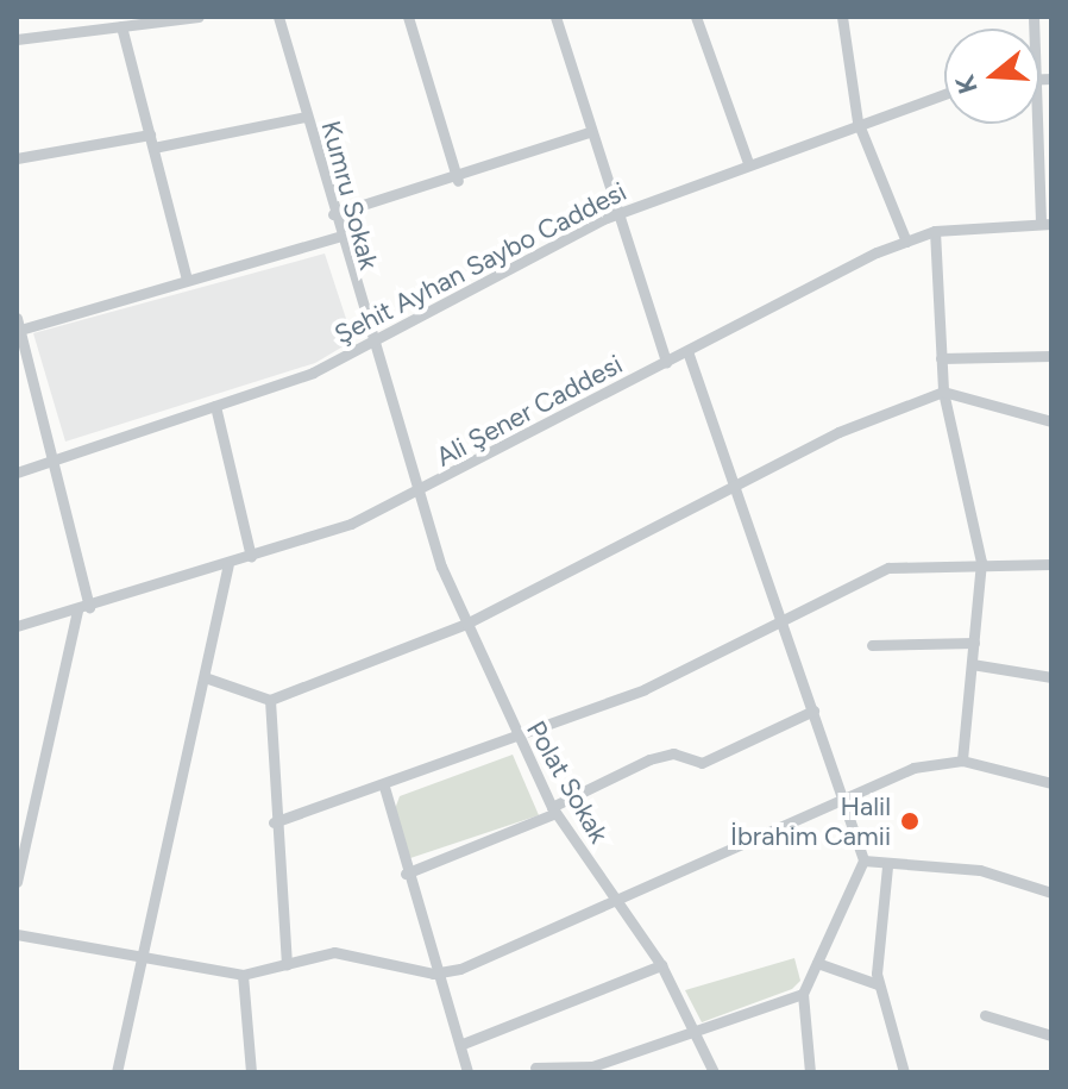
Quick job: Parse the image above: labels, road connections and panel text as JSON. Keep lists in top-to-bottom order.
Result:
{
  "streets": {
    "street": [
      "Kumru Sokak",
      "Şehit Ayhan Saybo Caddesi",
      "Ali Şener Caddesi",
      "Polat Sokak"
    ]
  },
  "crossings": [
    ["Kumru Sokak", "Şehit Ayhan Saybo Caddesi"],
    ["Kumru Sokak", "Ali Şener Caddesi"],
    ["Kumru Sokak", "Polat Sokak"],
    ["Ali Şener Caddesi", "Polat Sokak"]
  ],
  "places": ["Halil İbrahim Camii"],
  "north": "left"
}
